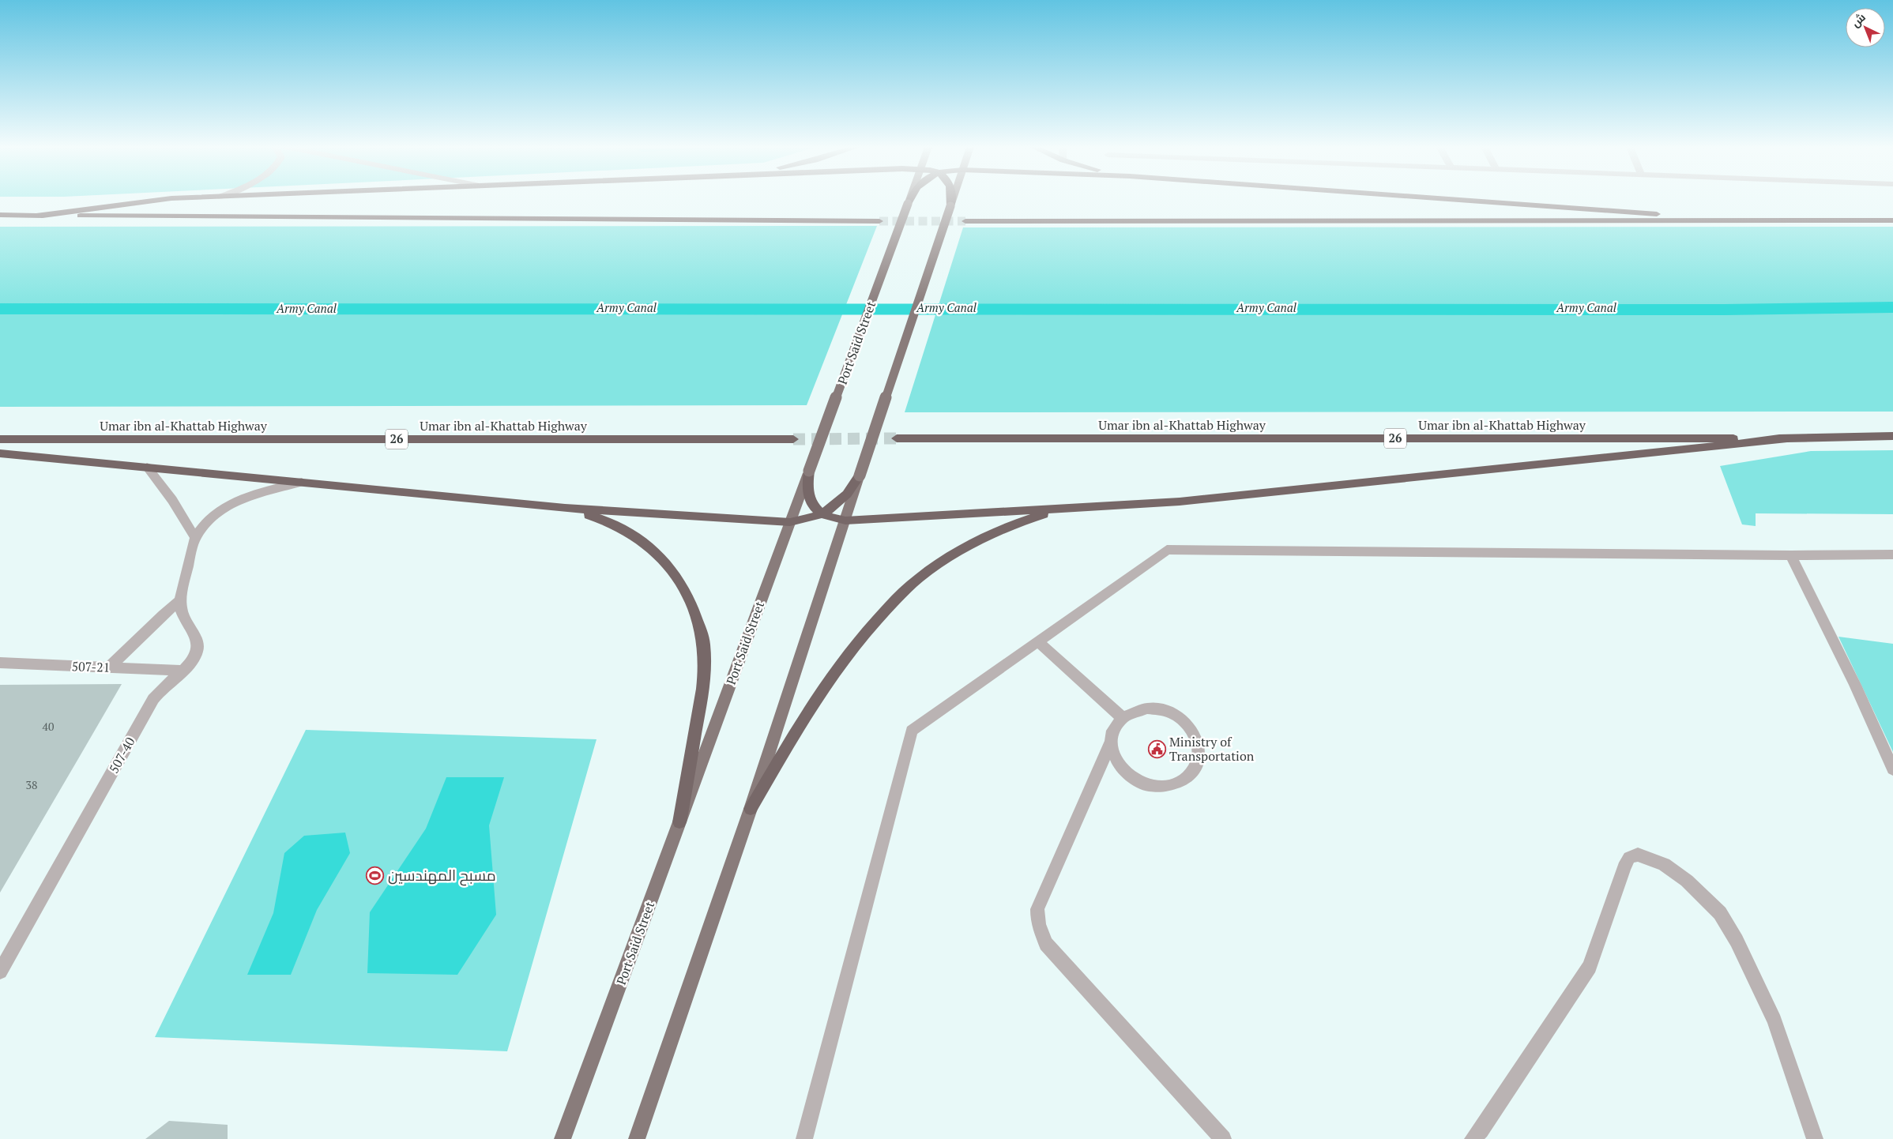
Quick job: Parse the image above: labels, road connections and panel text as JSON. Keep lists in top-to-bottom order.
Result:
{
  "streets": {
    "highway": ["Umar ibn al-Khattab Highway", "26"],
    "main road": ["Port Said Street"],
    "street": ["507-21", "507-40"]
  },
  "crossings": [
    ["507-21", "507-40"]
  ],
  "water": ["Army Canal"],
  "places": {
    "public building": ["Ministry of Transportation"],
    "sports": ["مسبح المهندسين"]
  },
  "house_numbers": ["40", "38"],
  "north": "top left"
}
